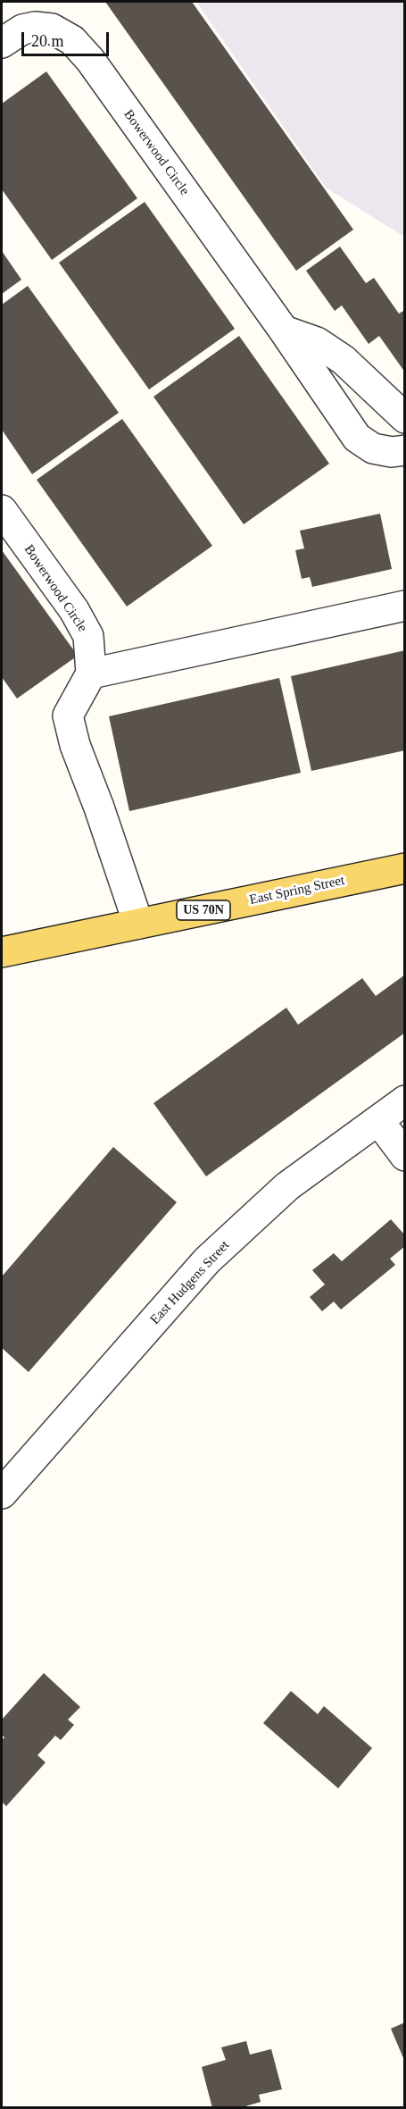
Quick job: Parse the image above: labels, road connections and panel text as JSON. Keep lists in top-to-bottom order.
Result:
{
  "streets": {
    "main road": ["East Spring Street", "US 70N"],
    "street": ["Bowerwood Circle", "East Hudgens Street"]
  },
  "scale_bar": "20 m"
}
